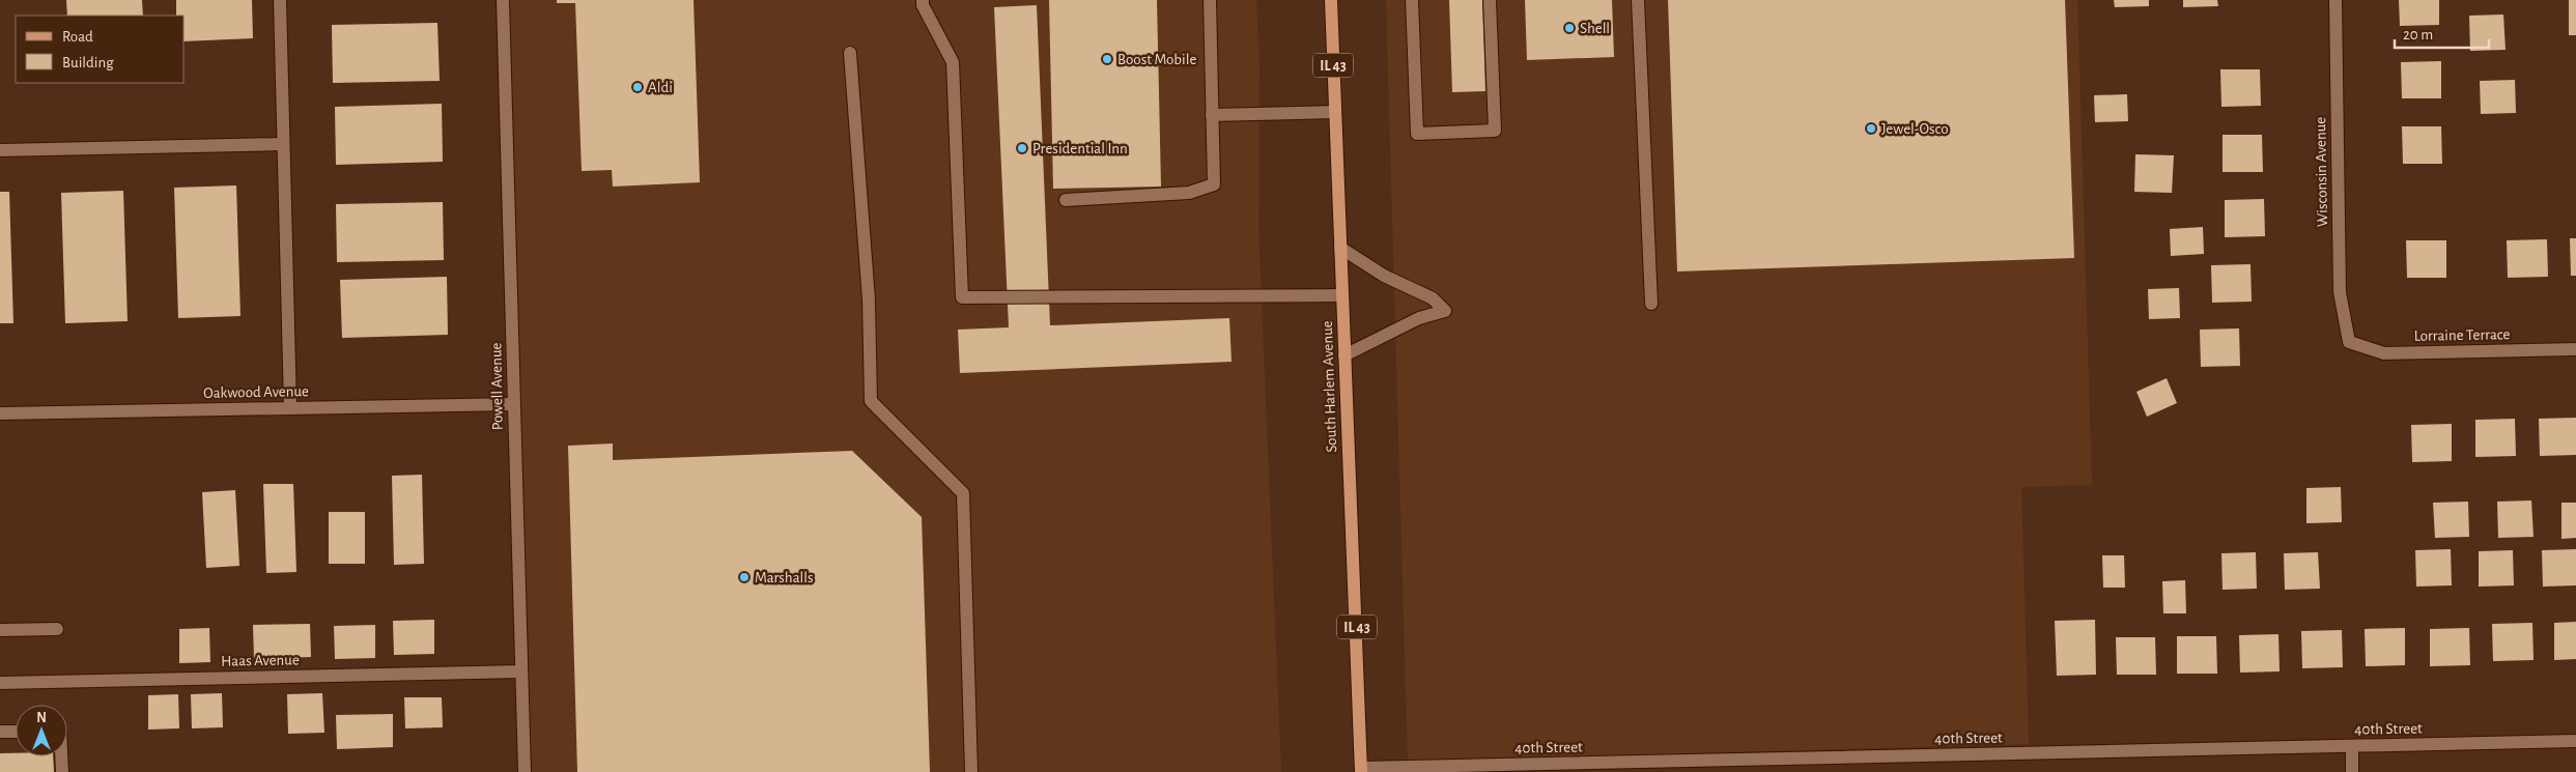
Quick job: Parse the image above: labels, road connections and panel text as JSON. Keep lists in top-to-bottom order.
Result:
{
  "streets": {
    "main road": ["IL 43", "South Harlem Avenue"],
    "street": [
      "Wisconsin Avenue",
      "Lorraine Terrace",
      "Powell Avenue",
      "Oakwood Avenue",
      "Haas Avenue",
      "40th Street"
    ]
  },
  "crossings": [
    ["Wisconsin Avenue", "Lorraine Terrace"],
    ["Powell Avenue", "Oakwood Avenue"],
    ["Powell Avenue", "Haas Avenue"],
    ["South Harlem Avenue", "40th Street"]
  ],
  "places": [
    "Shell",
    "Boost Mobile",
    "Aldi",
    "Jewel-Osco",
    "Presidential Inn",
    "Marshalls"
  ],
  "legend": ["Road", "Building"],
  "scale_bar": "20 m",
  "north": "top"
}
